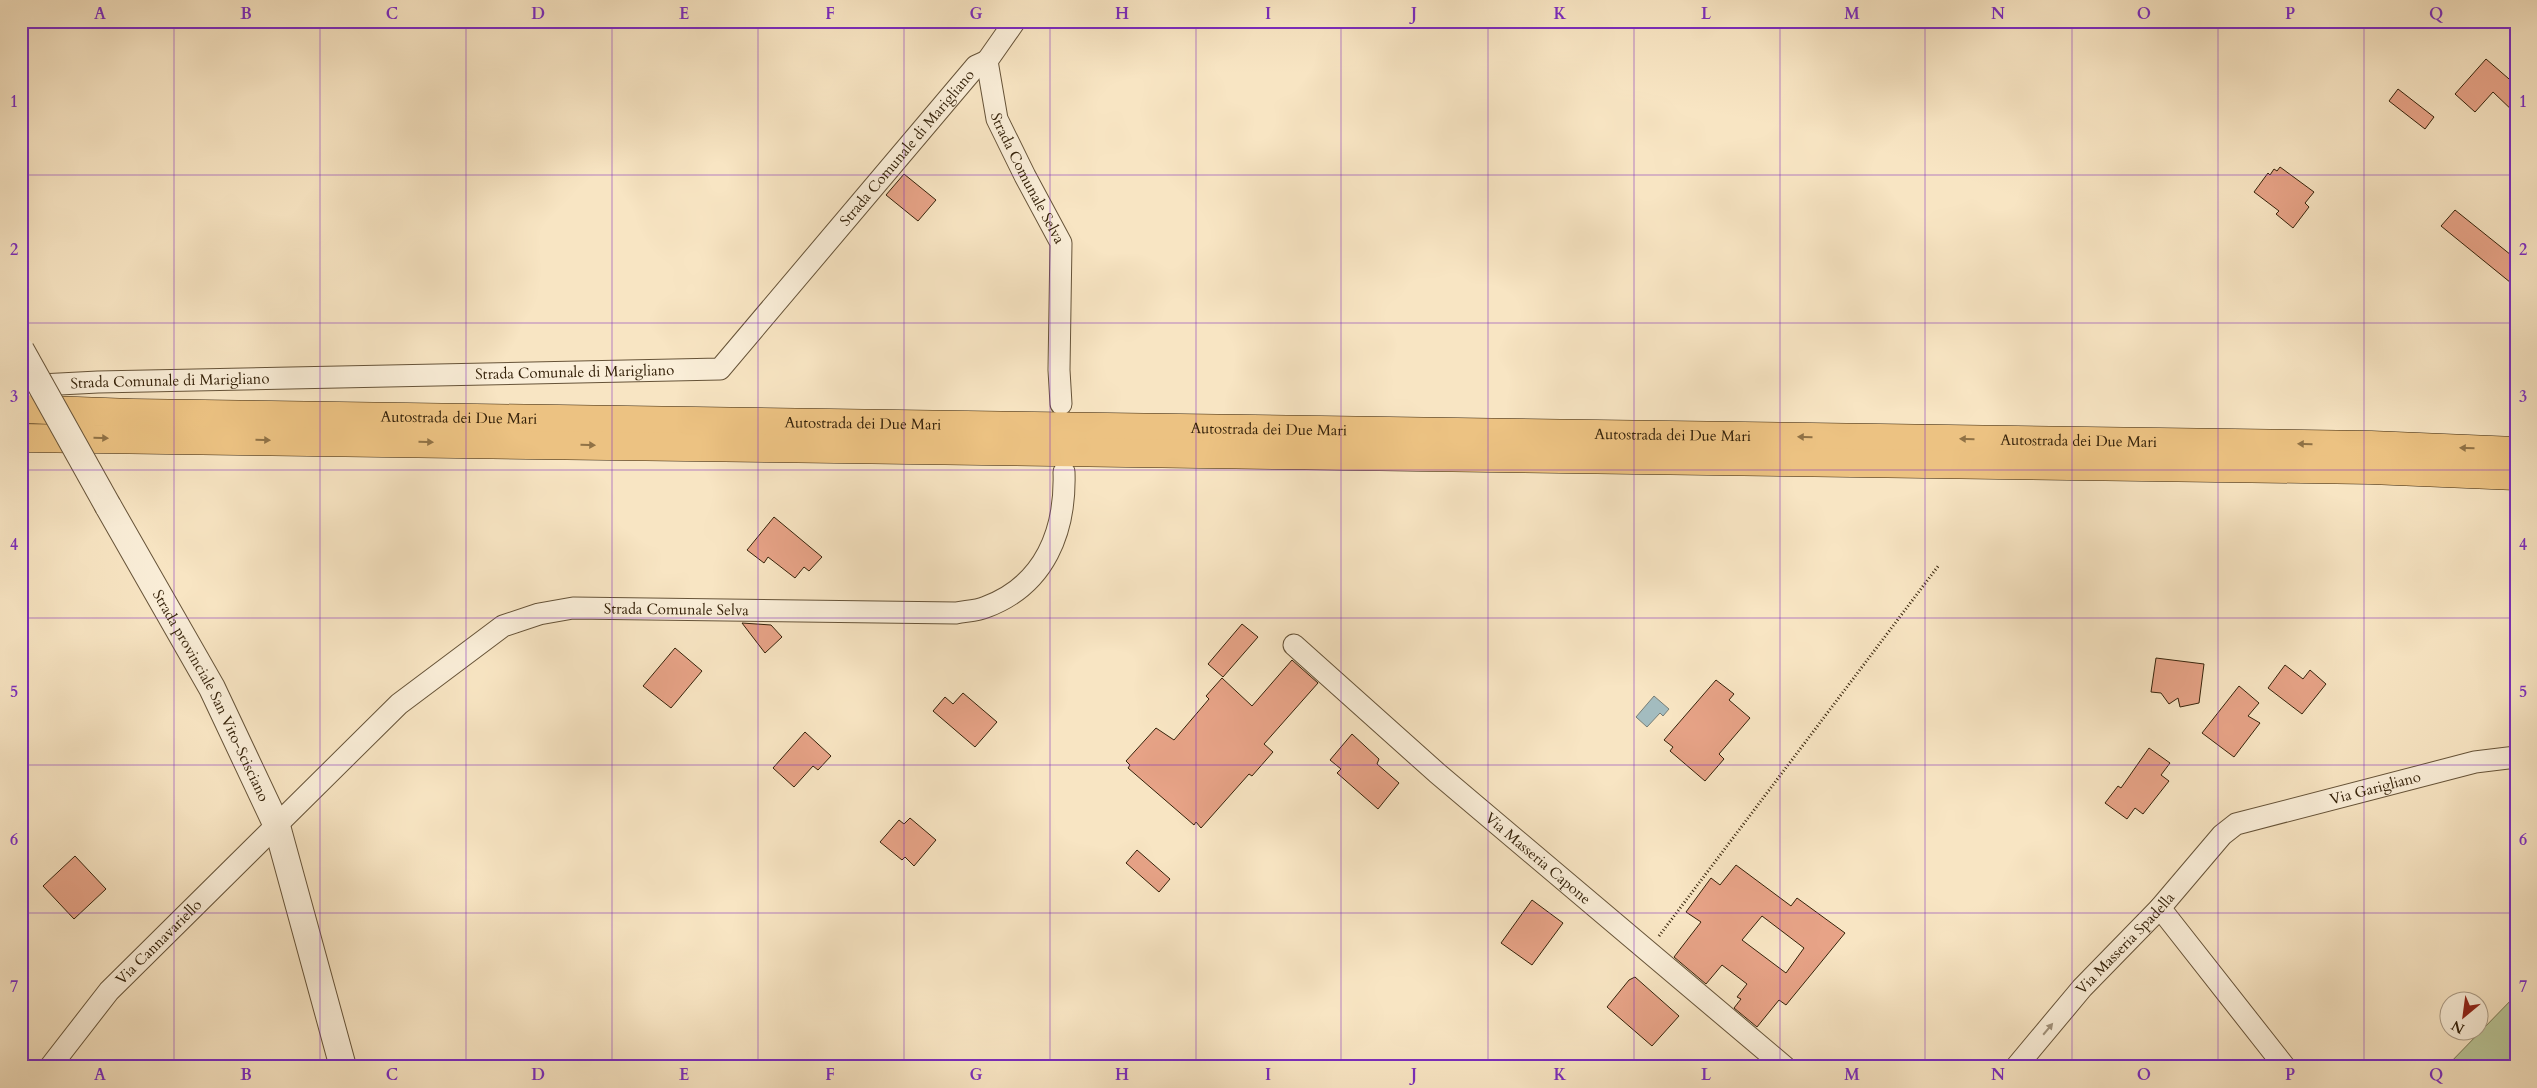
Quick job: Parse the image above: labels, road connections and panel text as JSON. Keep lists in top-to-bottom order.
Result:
{
  "streets": {
    "highway": ["Autostrada dei Due Mari"],
    "street": [
      "Strada Comunale di Marigliano",
      "Strada Comunale Selva",
      "Strada provinciale San Vito-Scisciano",
      "Via Garigliano",
      "Via Masseria Capone",
      "Via Cannavariello",
      "Via Masseria Spadella"
    ]
  },
  "crossings": [
    ["Strada Comunale di Marigliano", "Strada Comunale Selva"],
    ["Strada Comunale Selva", "Strada provinciale San Vito-Scisciano"],
    ["Strada Comunale Selva", "Via Cannavariello"],
    ["Strada provinciale San Vito-Scisciano", "Via Cannavariello"],
    ["Via Garigliano", "Via Masseria Spadella"]
  ],
  "one_way": ["Via Masseria Spadella"],
  "north": "bottom left",
  "grid": {
    "columns": [
      "A",
      "B",
      "C",
      "D",
      "E",
      "F",
      "G",
      "H",
      "I",
      "J",
      "K",
      "L",
      "M",
      "N",
      "O",
      "P",
      "Q"
    ],
    "rows": [
      "1",
      "2",
      "3",
      "4",
      "5",
      "6",
      "7"
    ]
  }
}
